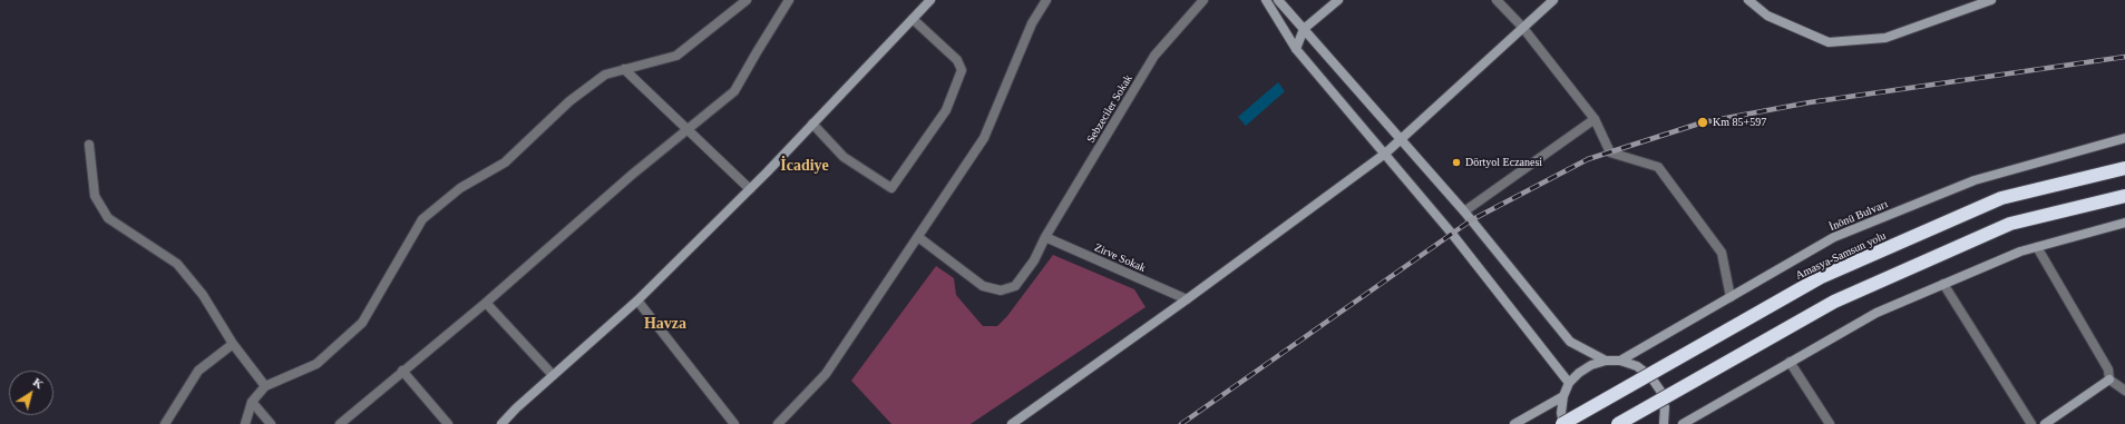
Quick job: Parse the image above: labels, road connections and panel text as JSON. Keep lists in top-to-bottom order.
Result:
{
  "streets": {
    "highway": ["Amasya-Samsun yolu"],
    "main road": ["İnönü Bulvarı"],
    "street": ["Sebzeciler Sokak", "Zirve Sokak"]
  },
  "crossings": [
    ["Sebzeciler Sokak", "Zirve Sokak"]
  ],
  "districts": ["İcadiye", "Havza"],
  "places": ["Km 85+597", "Dörtyol Eczanesi"],
  "north": "top right"
}
